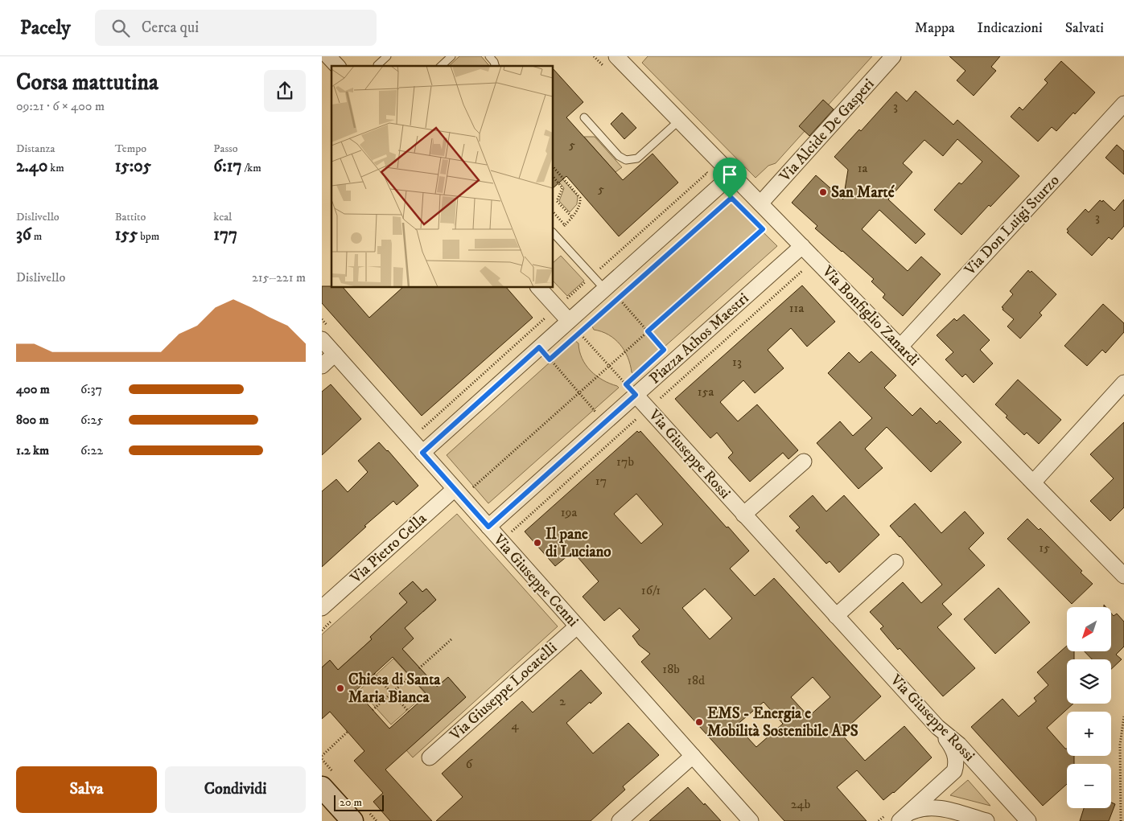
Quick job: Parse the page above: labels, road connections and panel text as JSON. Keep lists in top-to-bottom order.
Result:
{
  "streets": {
    "street": [
      "Via Alcide De Gasperi",
      "Via Don Luigi Sturzo",
      "Via Bonfiglio Zanardi",
      "Piazza Athos Maestri",
      "Via Giuseppe Rossi",
      "Via Pietro Cella",
      "Via Giuseppe Cenni",
      "Via Giuseppe Locatelli"
    ]
  },
  "crossings": [
    ["Via Alcide De Gasperi", "Via Bonfiglio Zanardi"],
    ["Via Don Luigi Sturzo", "Via Bonfiglio Zanardi"],
    ["Via Bonfiglio Zanardi", "Piazza Athos Maestri"],
    ["Piazza Athos Maestri", "Via Giuseppe Rossi"],
    ["Piazza Athos Maestri", "Via Giuseppe Cenni"],
    ["Via Pietro Cella", "Via Giuseppe Cenni"],
    ["Via Giuseppe Cenni", "Via Giuseppe Locatelli"]
  ],
  "places": [
    "San Marté",
    "Il pane di Luciano",
    "Chiesa di Santa Maria Bianca",
    "EMS - Energia e Mobilità Sostenibile APS"
  ],
  "house_numbers": [
    "3",
    "5",
    "1a",
    "5",
    "3",
    "11a",
    "13",
    "15a",
    "17b",
    "17",
    "19a",
    "15",
    "16/1",
    "18b",
    "18d",
    "2",
    "4",
    "6",
    "24b"
  ],
  "scale_bar": "20 m",
  "north": "bottom left",
  "page": {
    "header": "Pacely",
    "search": "Cerca qui",
    "nav": ["Mappa", "Indicazioni", "Salvati"],
    "heading": ["Corsa mattutina", "09:21 · 6 × 400 m"],
    "stats": [
      ["Distanza", "2.40 km"],
      ["Tempo", "15:05"],
      ["Passo", "6:17 /km"],
      ["Dislivello", "36 m"],
      ["Battito", "155 bpm"],
      ["kcal", "177"]
    ],
    "chart": ["Dislivello", "215–221 m"],
    "list": [
      {
        "name": "400 m",
        "note": "6:37"
      },
      {
        "name": "800 m",
        "note": "6:25"
      },
      {
        "name": "1.2 km",
        "note": "6:22"
      }
    ],
    "map_buttons": ["+", "−"],
    "buttons": ["Salva", "Condividi"],
    "scale": "20 m"
  }
}
